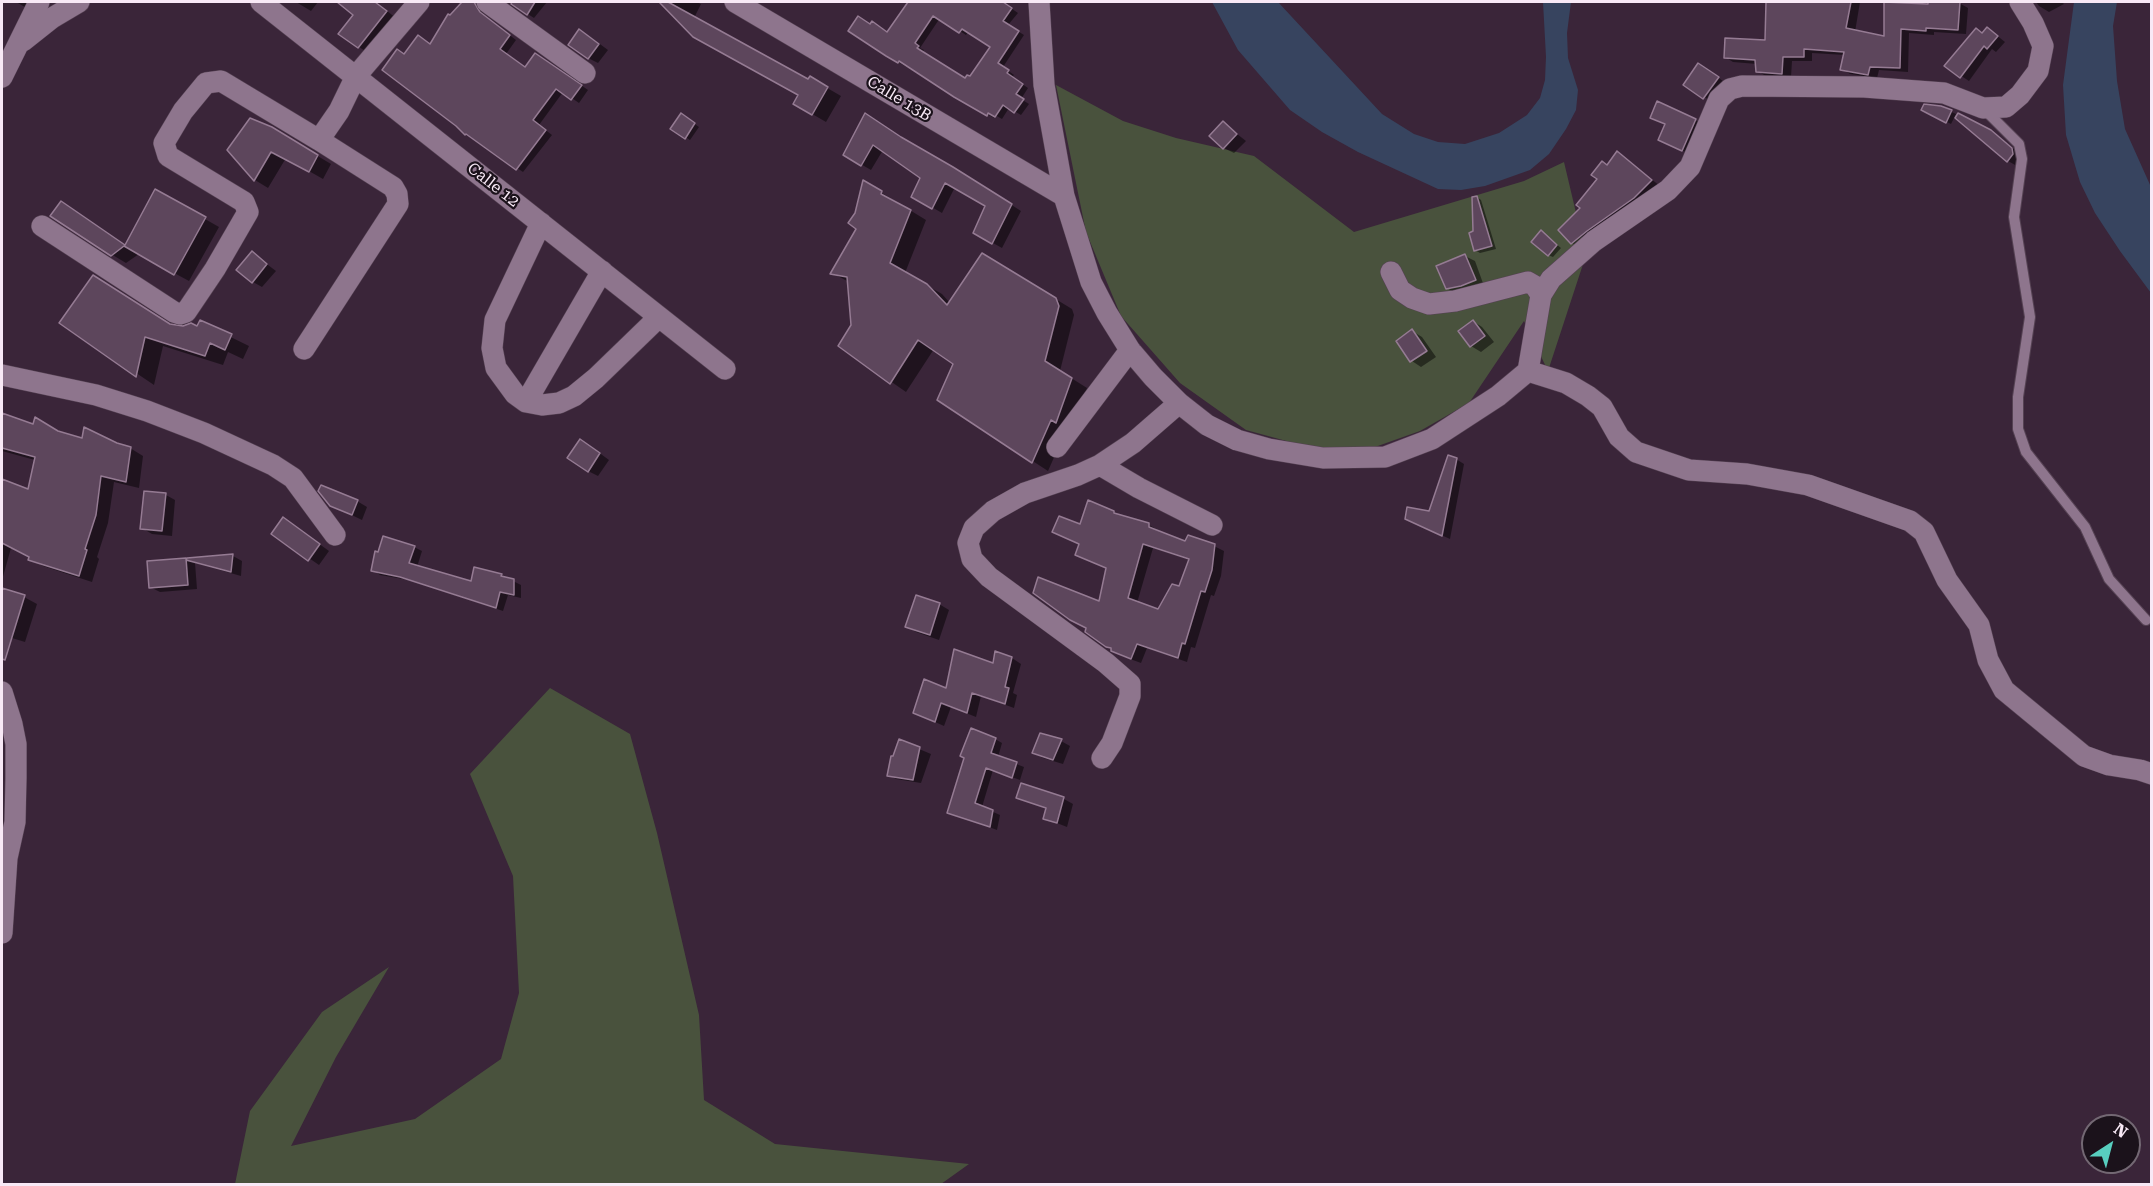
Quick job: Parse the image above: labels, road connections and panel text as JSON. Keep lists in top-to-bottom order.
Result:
{
  "streets": {
    "street": ["Calle 13B", "Calle 12"]
  },
  "north": "top right"
}
